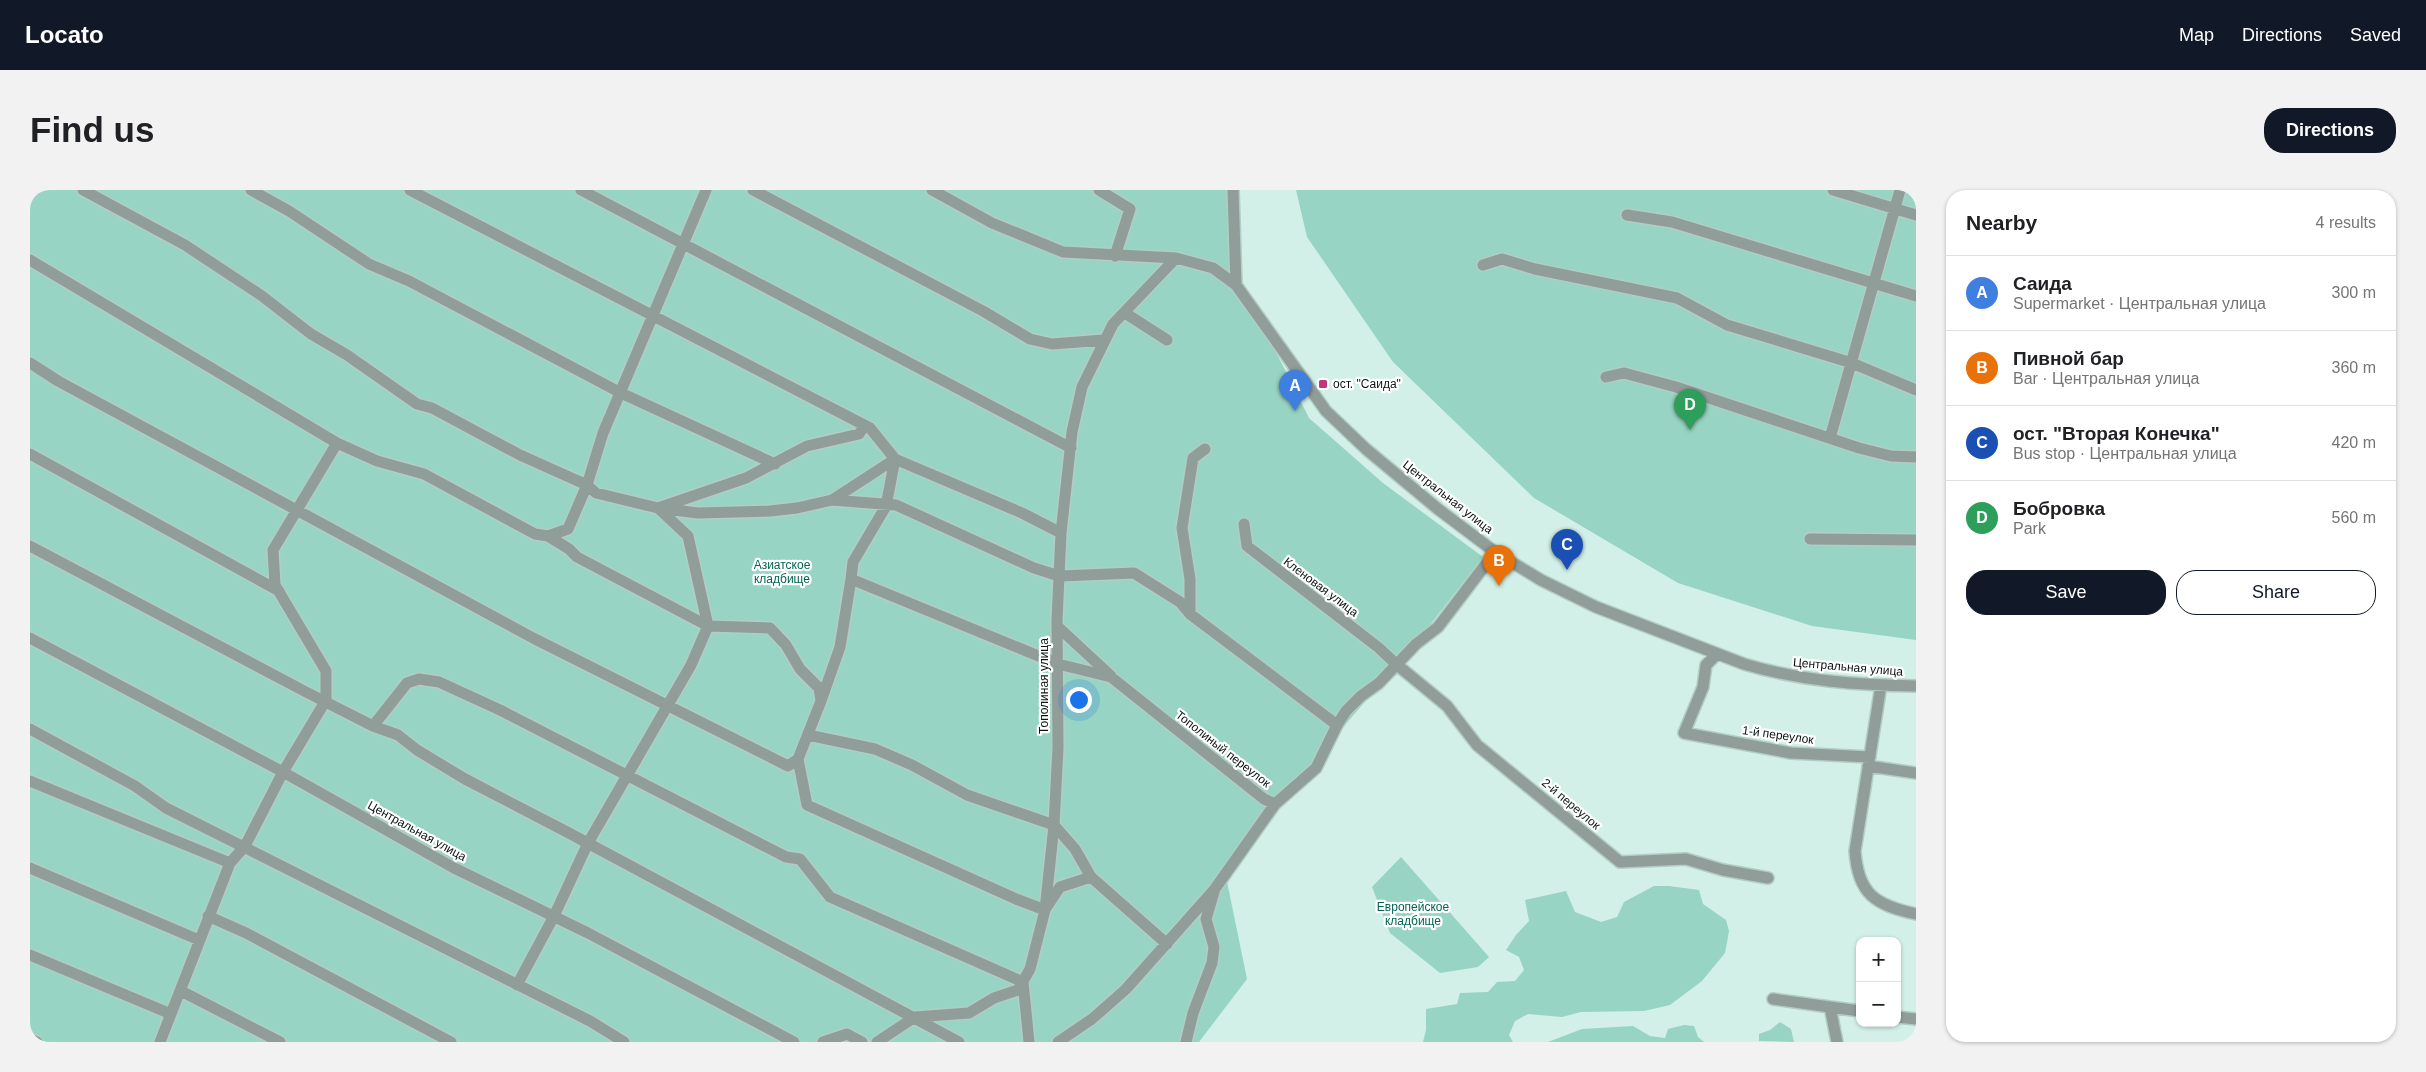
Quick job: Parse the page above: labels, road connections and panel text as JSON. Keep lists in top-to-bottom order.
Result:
{
  "streets": {
    "street": [
      "Центральная улица",
      "Кленовая улица",
      "Тополиная улица",
      "1-й переулок",
      "Тополиный переулок",
      "2-й переулок"
    ]
  },
  "crossings": [
    ["Центральная улица", "Тополиная улица"],
    ["Центральная улица", "1-й переулок"],
    ["Кленовая улица", "2-й переулок"],
    ["Тополиная улица", "Тополиный переулок"]
  ],
  "parks": ["Азиатское кладбище", "Европейское кладбище"],
  "places": {
    "transit": ["ост. \"Саида\""]
  },
  "page": {
    "header": "Locato",
    "nav": ["Map", "Directions", "Saved"],
    "buttons": [
      "Directions",
      ["Save", "Share"]
    ],
    "title": "Find us",
    "heading": ["Nearby", "4 results"],
    "list": [
      {
        "mark": "A",
        "name": "Саида",
        "note": "Supermarket · Центральная улица",
        "value": "300 m"
      },
      {
        "mark": "B",
        "name": "Пивной бар",
        "note": "Bar · Центральная улица",
        "value": "360 m"
      },
      {
        "mark": "C",
        "name": "ост. \"Вторая Конечка\"",
        "note": "Bus stop · Центральная улица",
        "value": "420 m"
      },
      {
        "mark": "D",
        "name": "Бобровка",
        "note": "Park",
        "value": "560 m"
      }
    ],
    "pins": [
      "A",
      "D",
      "C",
      "B"
    ],
    "map_buttons": ["+", "−"]
  }
}
